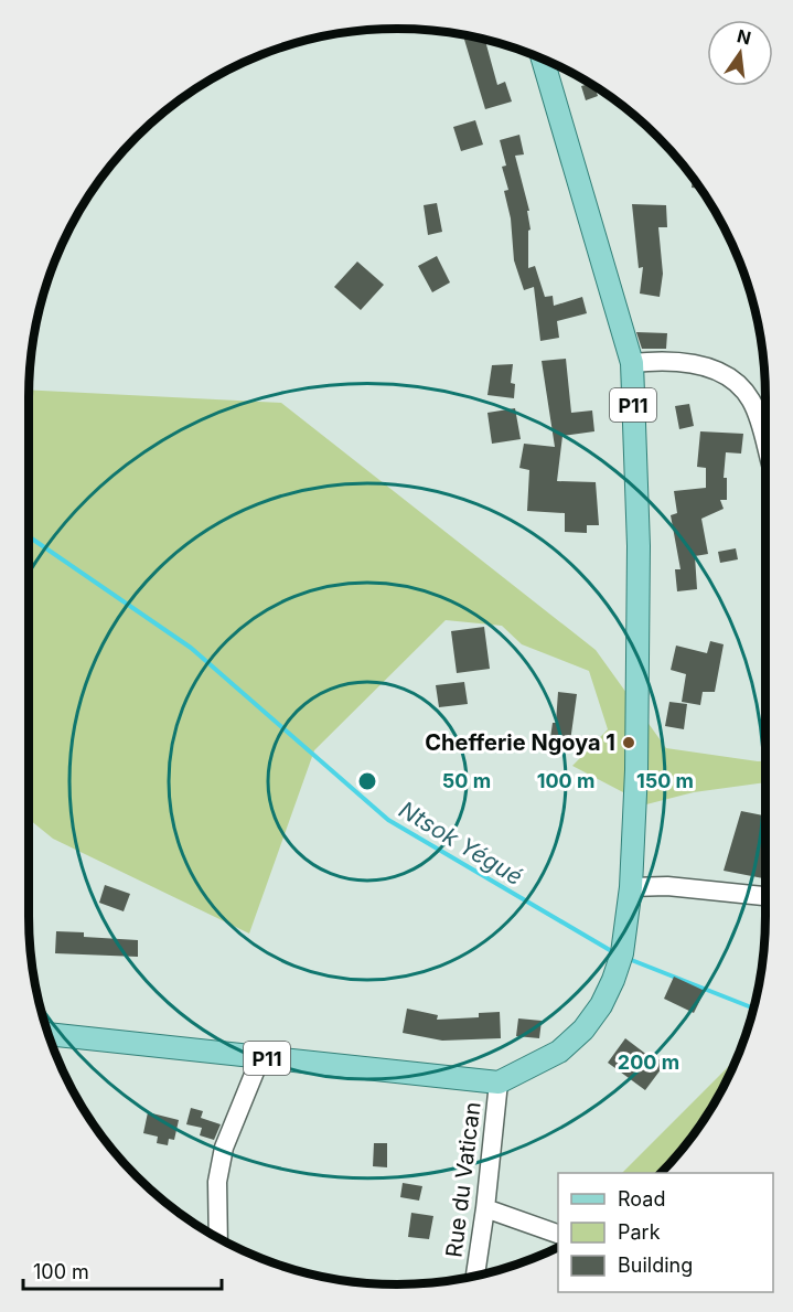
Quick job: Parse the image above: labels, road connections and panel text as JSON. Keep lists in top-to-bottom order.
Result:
{
  "streets": {
    "main road": ["P11"],
    "street": ["Rue du Vatican"]
  },
  "crossings": [
    ["P11", "Rue du Vatican"]
  ],
  "water": ["Ntsok Yégué"],
  "places": ["Chefferie Ngoya 1"],
  "legend": ["Road", "Park", "Building"],
  "scale_bar": "100 m",
  "north": "top",
  "rings": [
    "50 m",
    "100 m",
    "150 m",
    "200 m"
  ]
}
